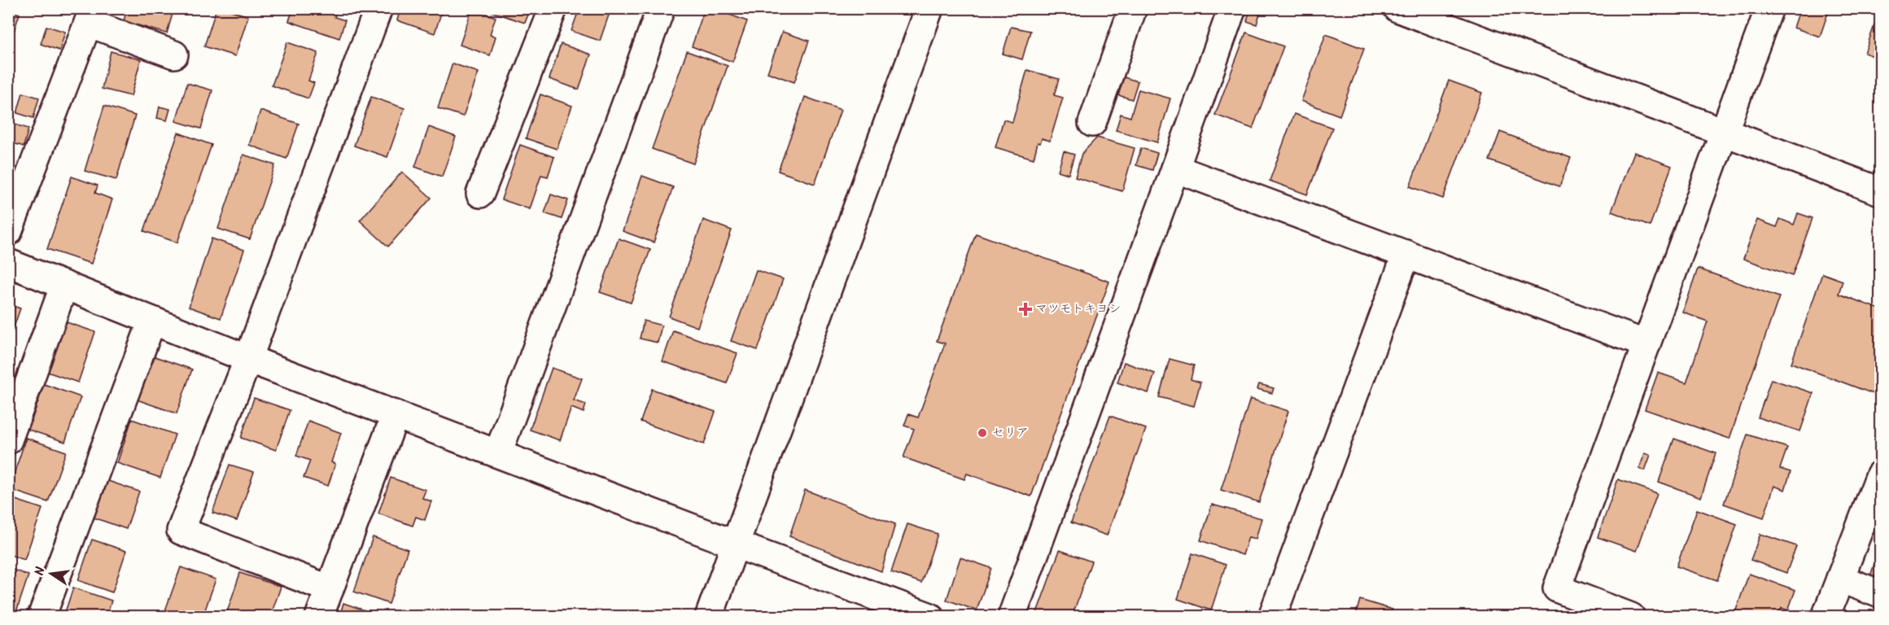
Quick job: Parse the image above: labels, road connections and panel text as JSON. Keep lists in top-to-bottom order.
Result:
{
  "places": {
    "health": ["マツモトキヨシ"],
    "other": ["セリア"]
  },
  "north": "left"
}
